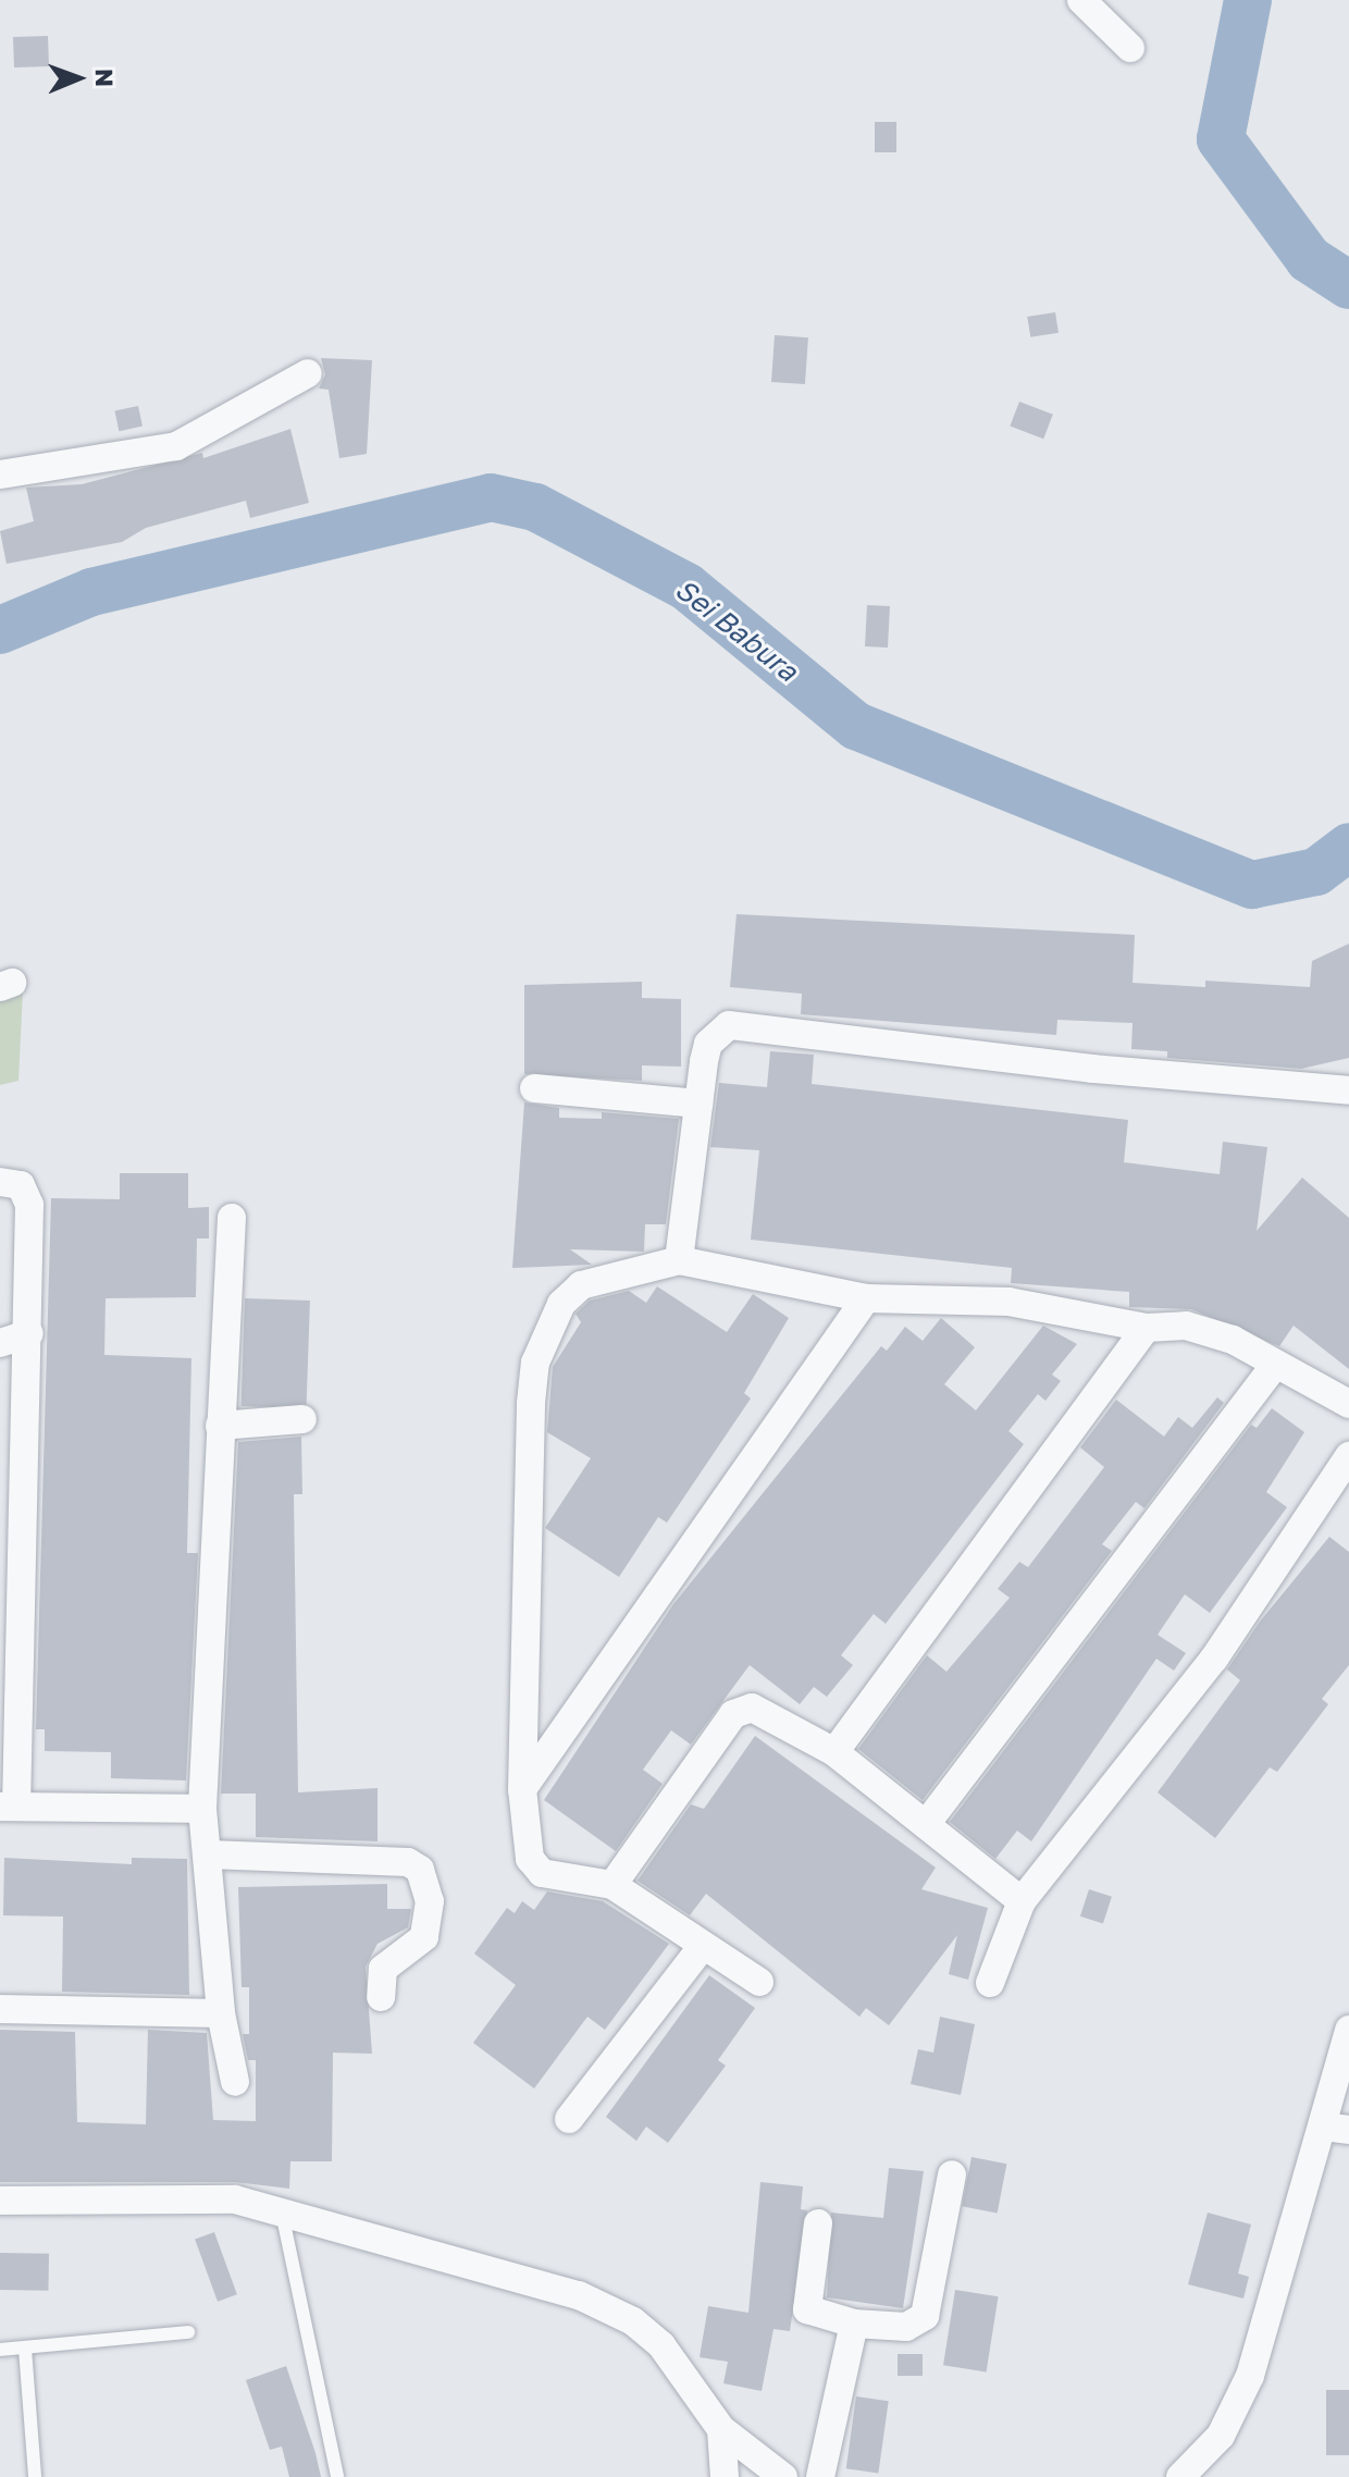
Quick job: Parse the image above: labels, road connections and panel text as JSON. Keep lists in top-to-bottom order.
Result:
{
  "water": ["Sei Babura"],
  "north": "right"
}
